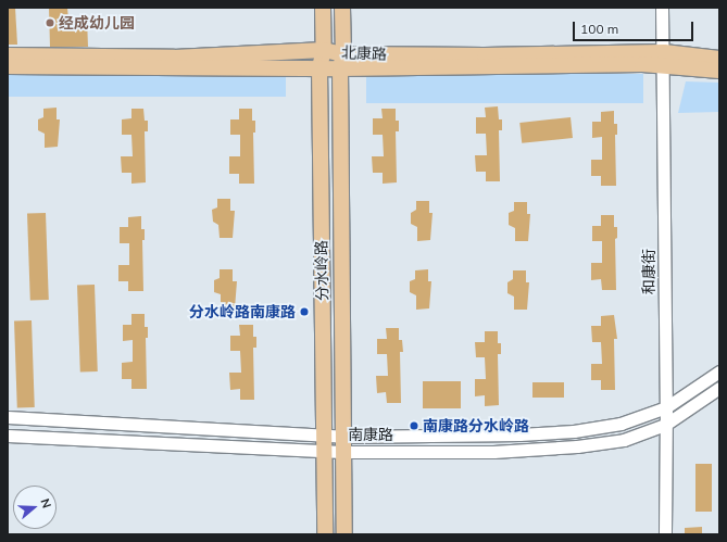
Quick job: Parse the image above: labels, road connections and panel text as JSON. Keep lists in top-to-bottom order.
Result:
{
  "streets": {
    "main road": ["北康路", "分水岭路"],
    "street": ["和康街", "南康路"]
  },
  "crossings": [
    ["北康路", "分水岭路"],
    ["北康路", "和康街"],
    ["分水岭路", "南康路"],
    ["和康街", "南康路"]
  ],
  "places": ["经成幼儿园", "分水岭路南康路", "南康路分水岭路"],
  "scale_bar": "100 m",
  "north": "right"
}
